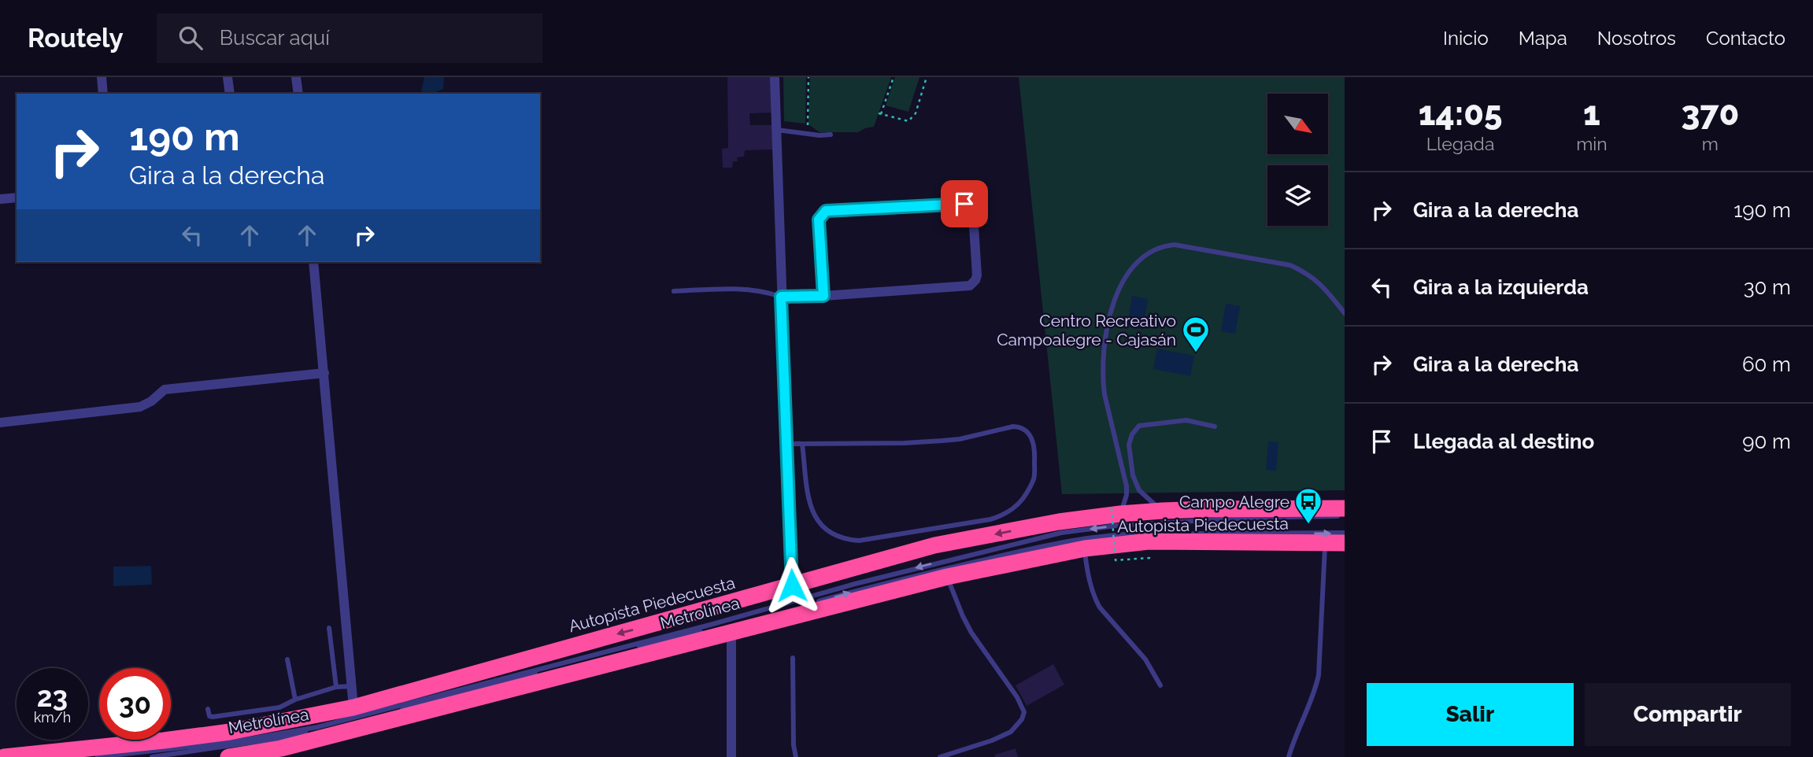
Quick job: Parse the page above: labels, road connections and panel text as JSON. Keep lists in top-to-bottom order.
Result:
{
  "streets": {
    "highway": ["Autopista Piedecuesta"],
    "lane": ["Metrolínea"]
  },
  "places": {
    "sports": ["Centro Recreativo Campoalegre - Cajasán"],
    "bus stop": ["Campo Alegre"]
  },
  "north": "bottom right",
  "page": {
    "header": "Routely",
    "search": "Buscar aquí",
    "nav": [
      "Inicio",
      "Mapa",
      "Nosotros",
      "Contacto"
    ],
    "eta": [
      "14:05",
      "Llegada",
      "1",
      "min",
      "370",
      "m"
    ],
    "turn": ["190 m", "Gira a la derecha"],
    "list": [
      {
        "name": "Gira a la derecha",
        "value": "190 m"
      },
      {
        "name": "Gira a la izquierda",
        "value": "30 m"
      },
      {
        "name": "Gira a la derecha",
        "value": "60 m"
      },
      {
        "name": "Llegada al destino",
        "value": "90 m"
      }
    ],
    "speed": "23 km/h",
    "limit": "30",
    "buttons": ["Salir", "Compartir"]
  }
}
